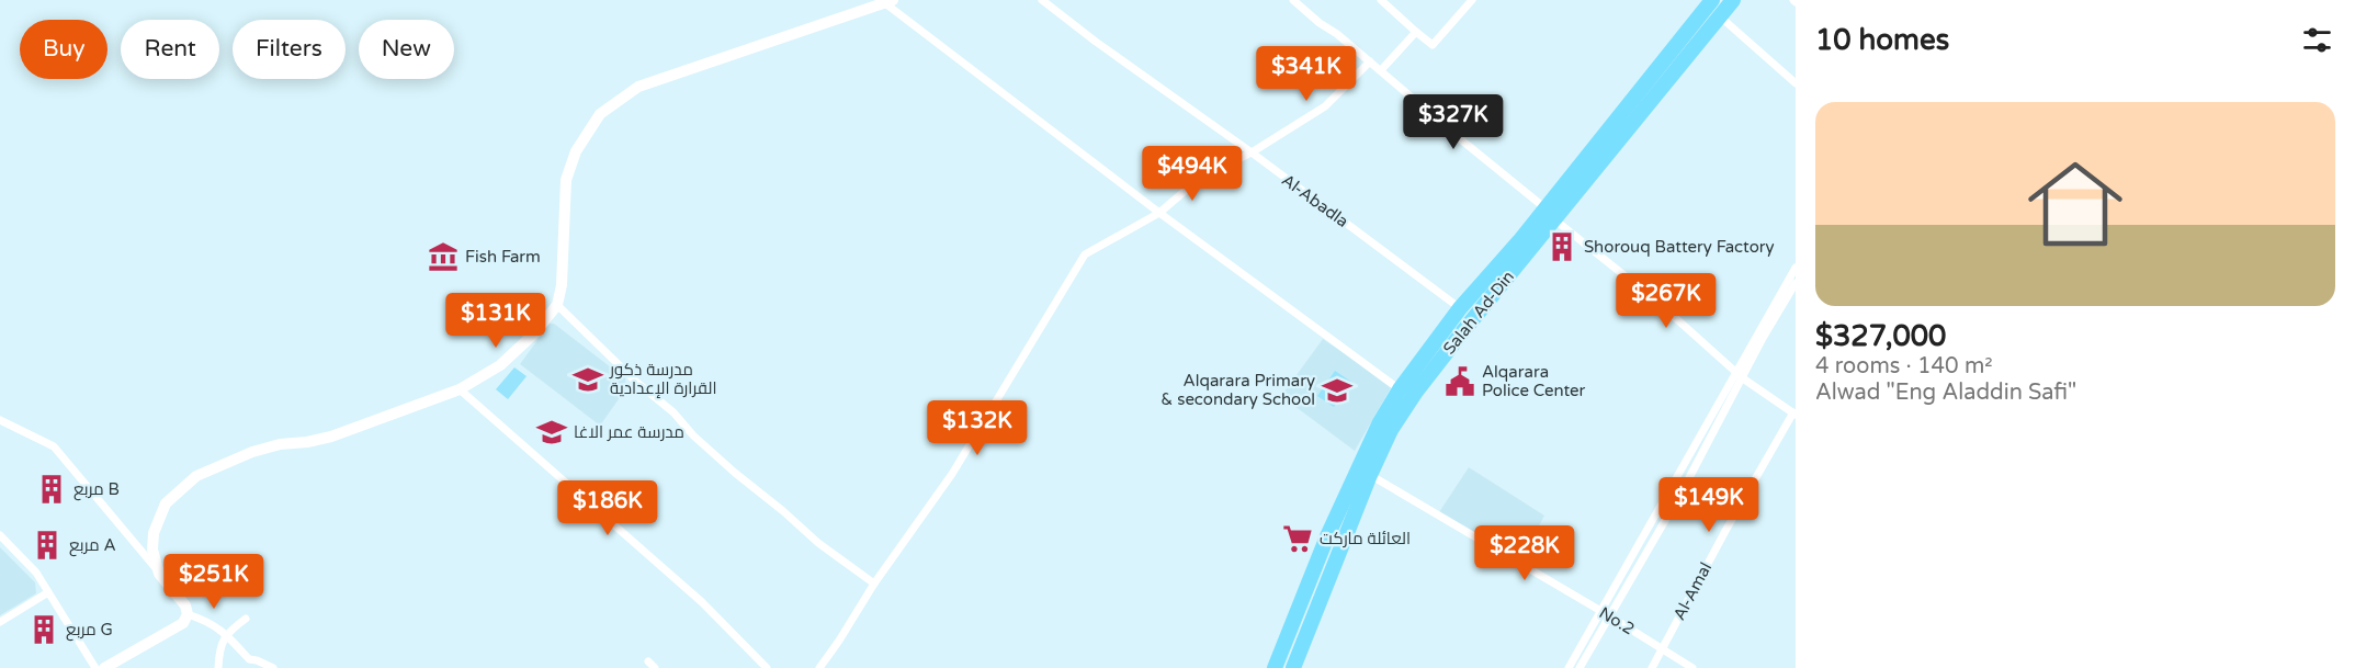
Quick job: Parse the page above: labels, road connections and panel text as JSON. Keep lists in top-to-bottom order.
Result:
{
  "streets": {
    "highway": ["Salah Ad-Din"],
    "street": ["Al-Abadla", "Al-Amal", "No.2"]
  },
  "crossings": [
    ["Al-Abadla", "Salah Ad-Din"],
    ["Salah Ad-Din", "No.2"],
    ["Al-Amal", "No.2"]
  ],
  "places": {
    "building": [
      "Shorouq Battery Factory",
      "مربع B",
      "مربع A",
      "مربع G"
    ],
    "museum": ["Fish Farm"],
    "school or university": ["مدرسة ذكور القرارة الإعدادية", "Alqarara Primary & secondary School", "مدرسة عمر الاغا"],
    "public building": ["Alqarara Police Center"],
    "supermarket": ["العائلة ماركت"]
  },
  "page": {
    "heading": "10 homes",
    "chip": [
      "Buy",
      "Rent",
      "Filters",
      "New"
    ],
    "price": [
      "$341K",
      "$327K",
      "$494K",
      "$267K",
      "$131K",
      "$132K",
      "$149K",
      "$186K",
      "$228K",
      "$251K"
    ],
    "list": [
      {
        "name": "$327,000",
        "note": "4 rooms · 140 m² · Alwad \"Eng Aladdin Safi\""
      }
    ]
  }
}
